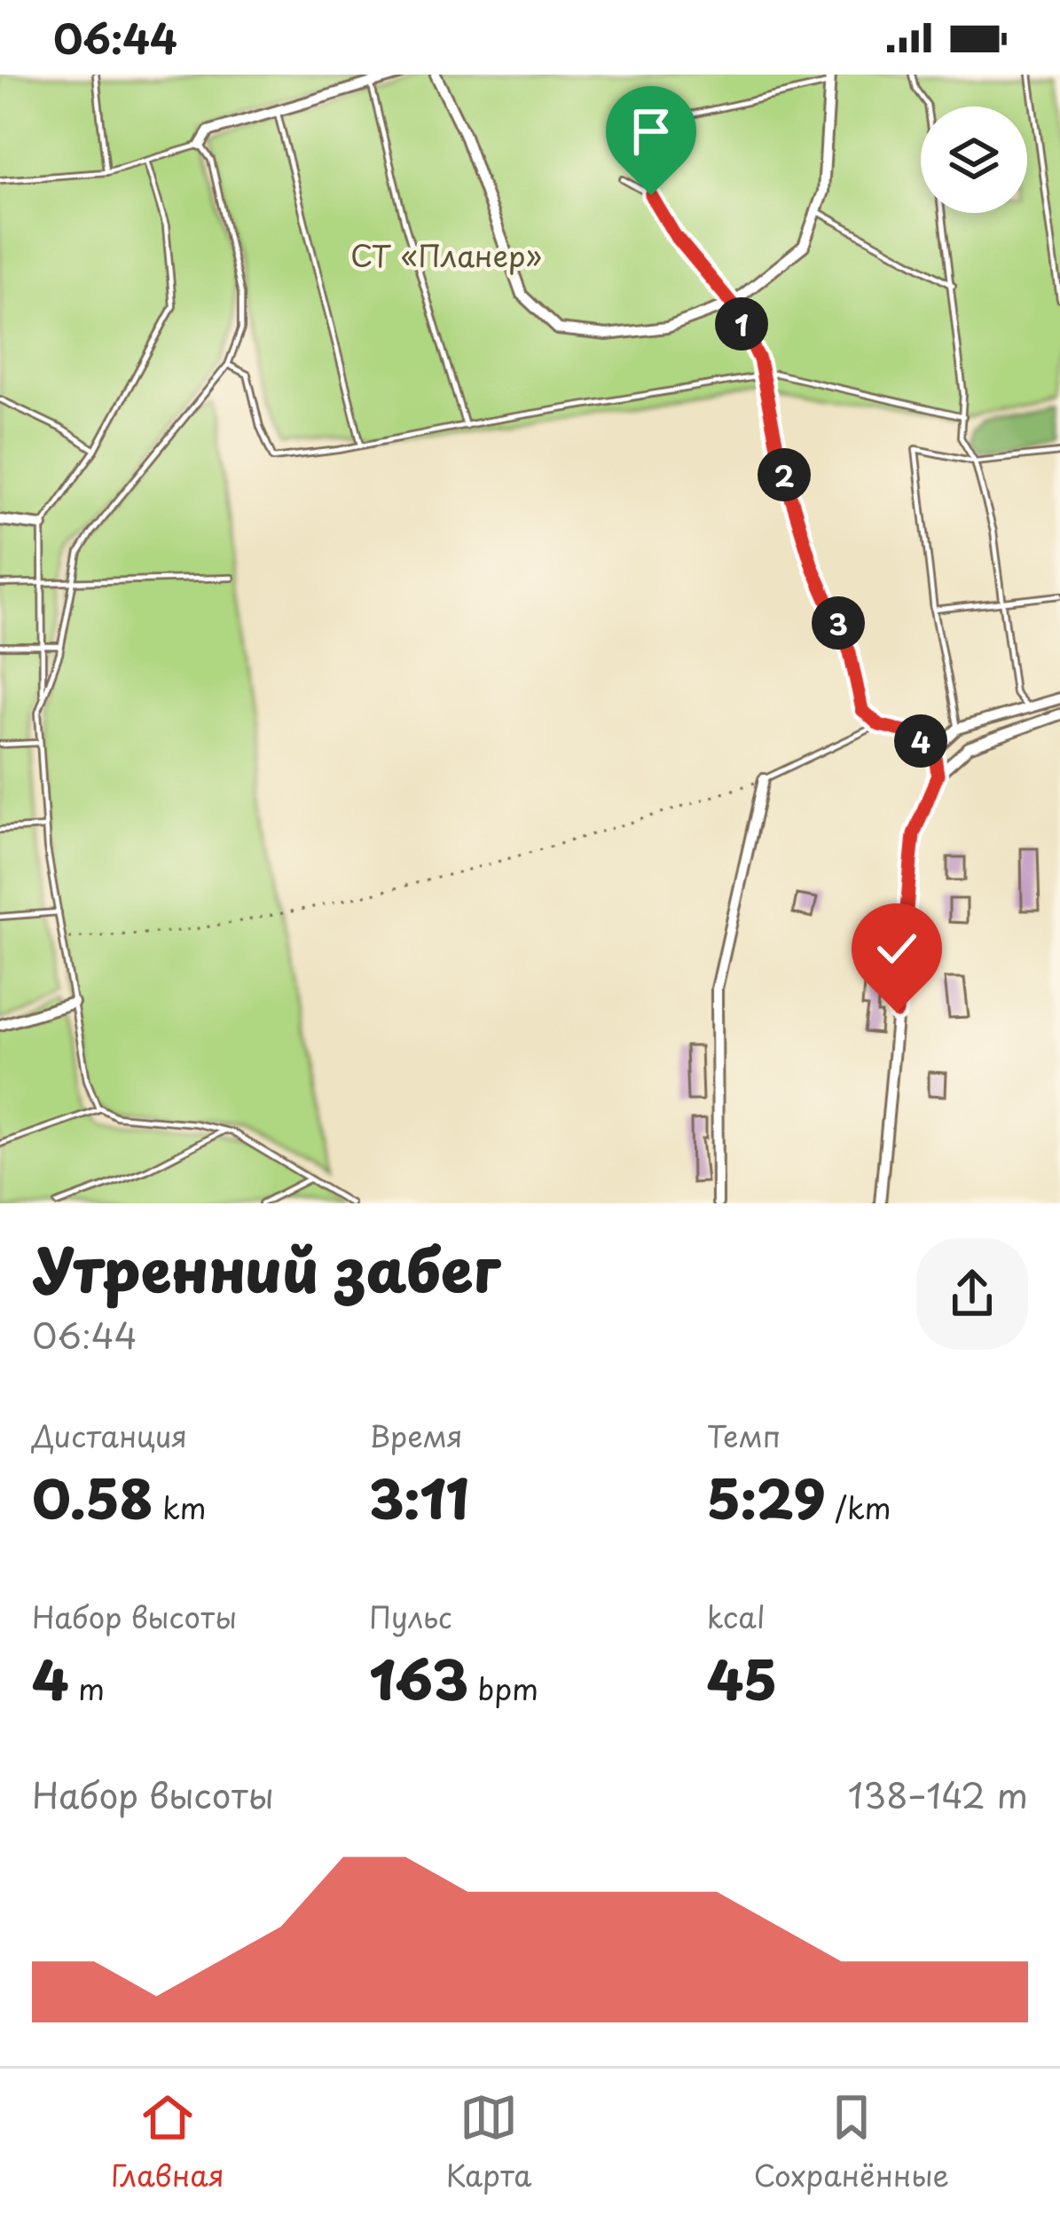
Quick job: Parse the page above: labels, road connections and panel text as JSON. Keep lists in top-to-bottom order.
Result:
{
  "parks": ["СТ «Планер»"],
  "page": {
    "status": "06:44",
    "pins": [
      "1",
      "2",
      "3",
      "4"
    ],
    "heading": ["Утренний забег", "06:44"],
    "stats": [
      ["Дистанция", "0.58 km"],
      ["Время", "3:11"],
      ["Темп", "5:29 /km"],
      ["Набор высоты", "4 m"],
      ["Пульс", "163 bpm"],
      ["kcal", "45"]
    ],
    "chart": ["Набор высоты", "138–142 m"],
    "tabs": ["Главная", "Карта", "Сохранённые"]
  }
}
